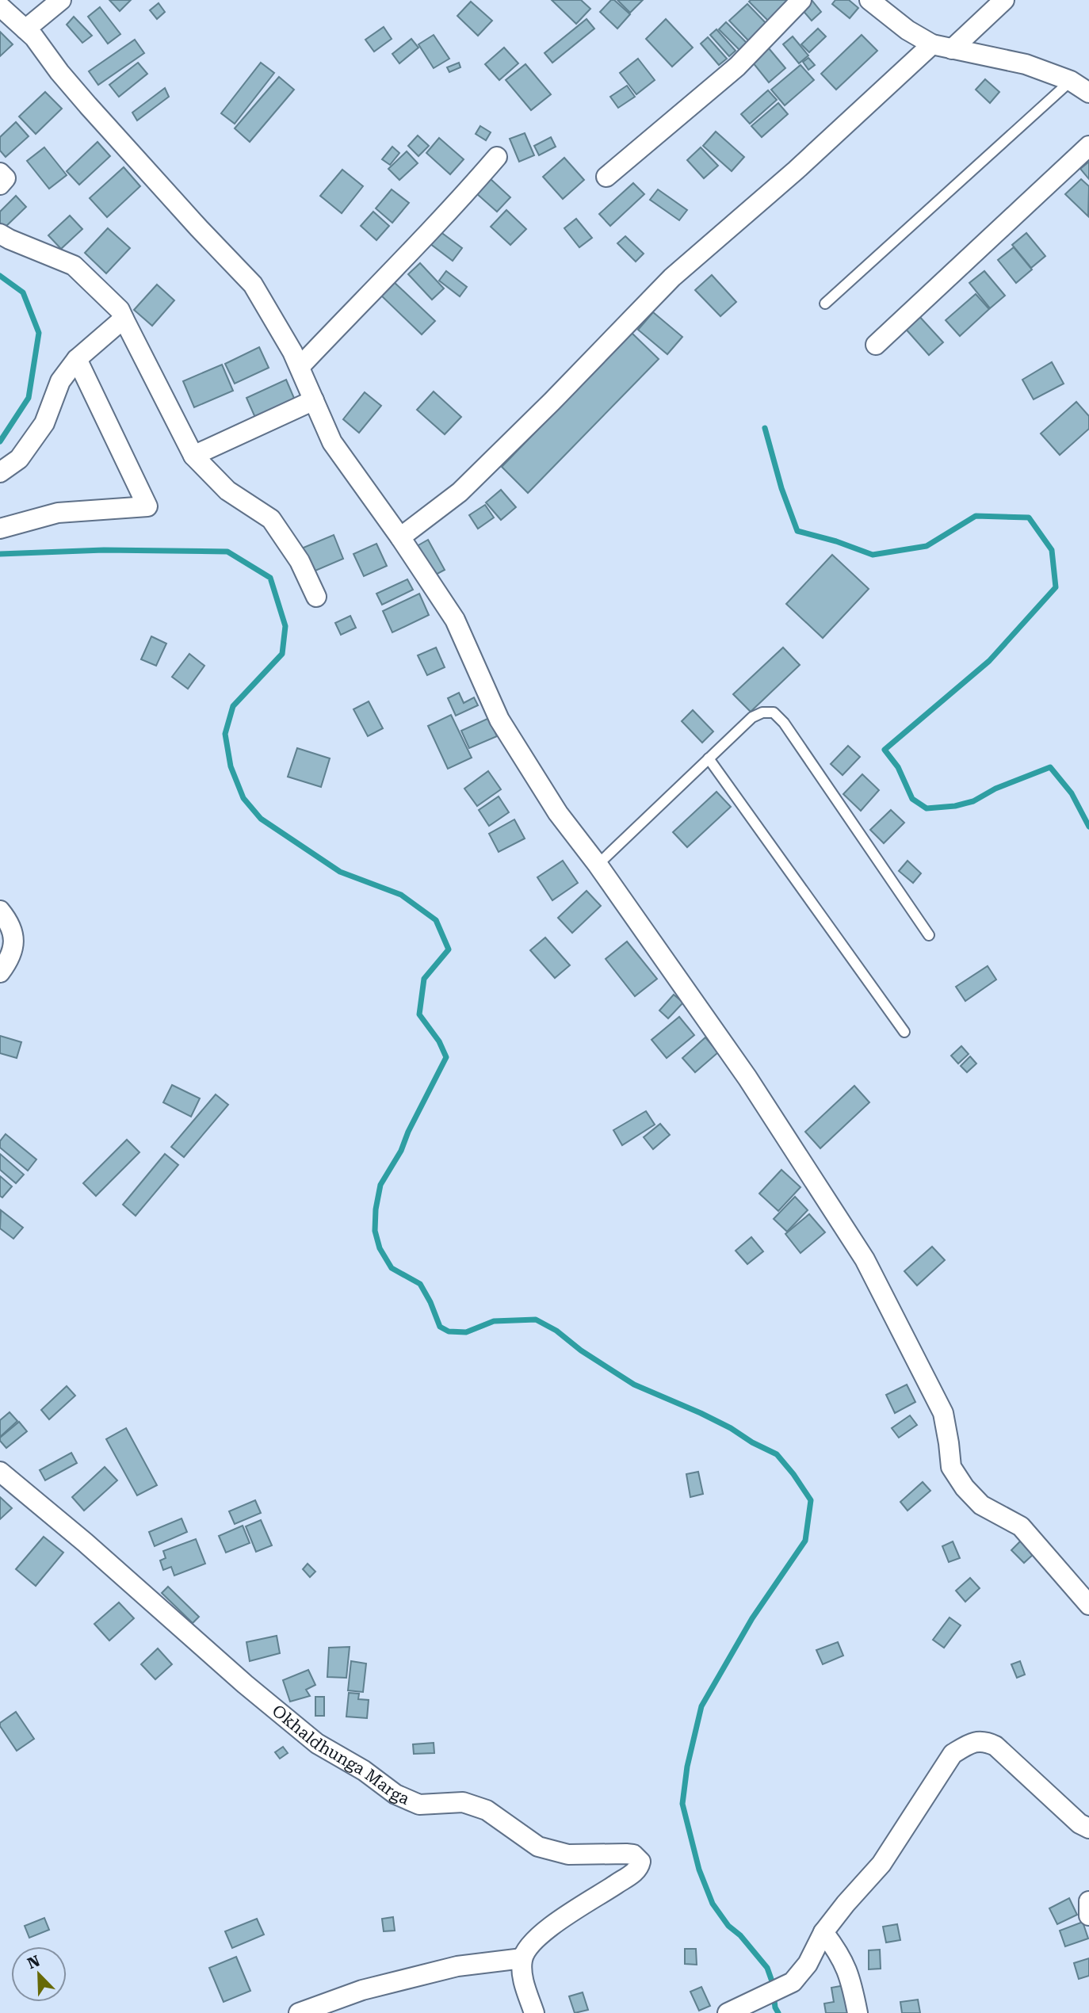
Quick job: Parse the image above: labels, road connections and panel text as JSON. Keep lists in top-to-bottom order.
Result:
{
  "streets": {
    "street": ["Okhaldhunga Marga"]
  },
  "north": "top left"
}
